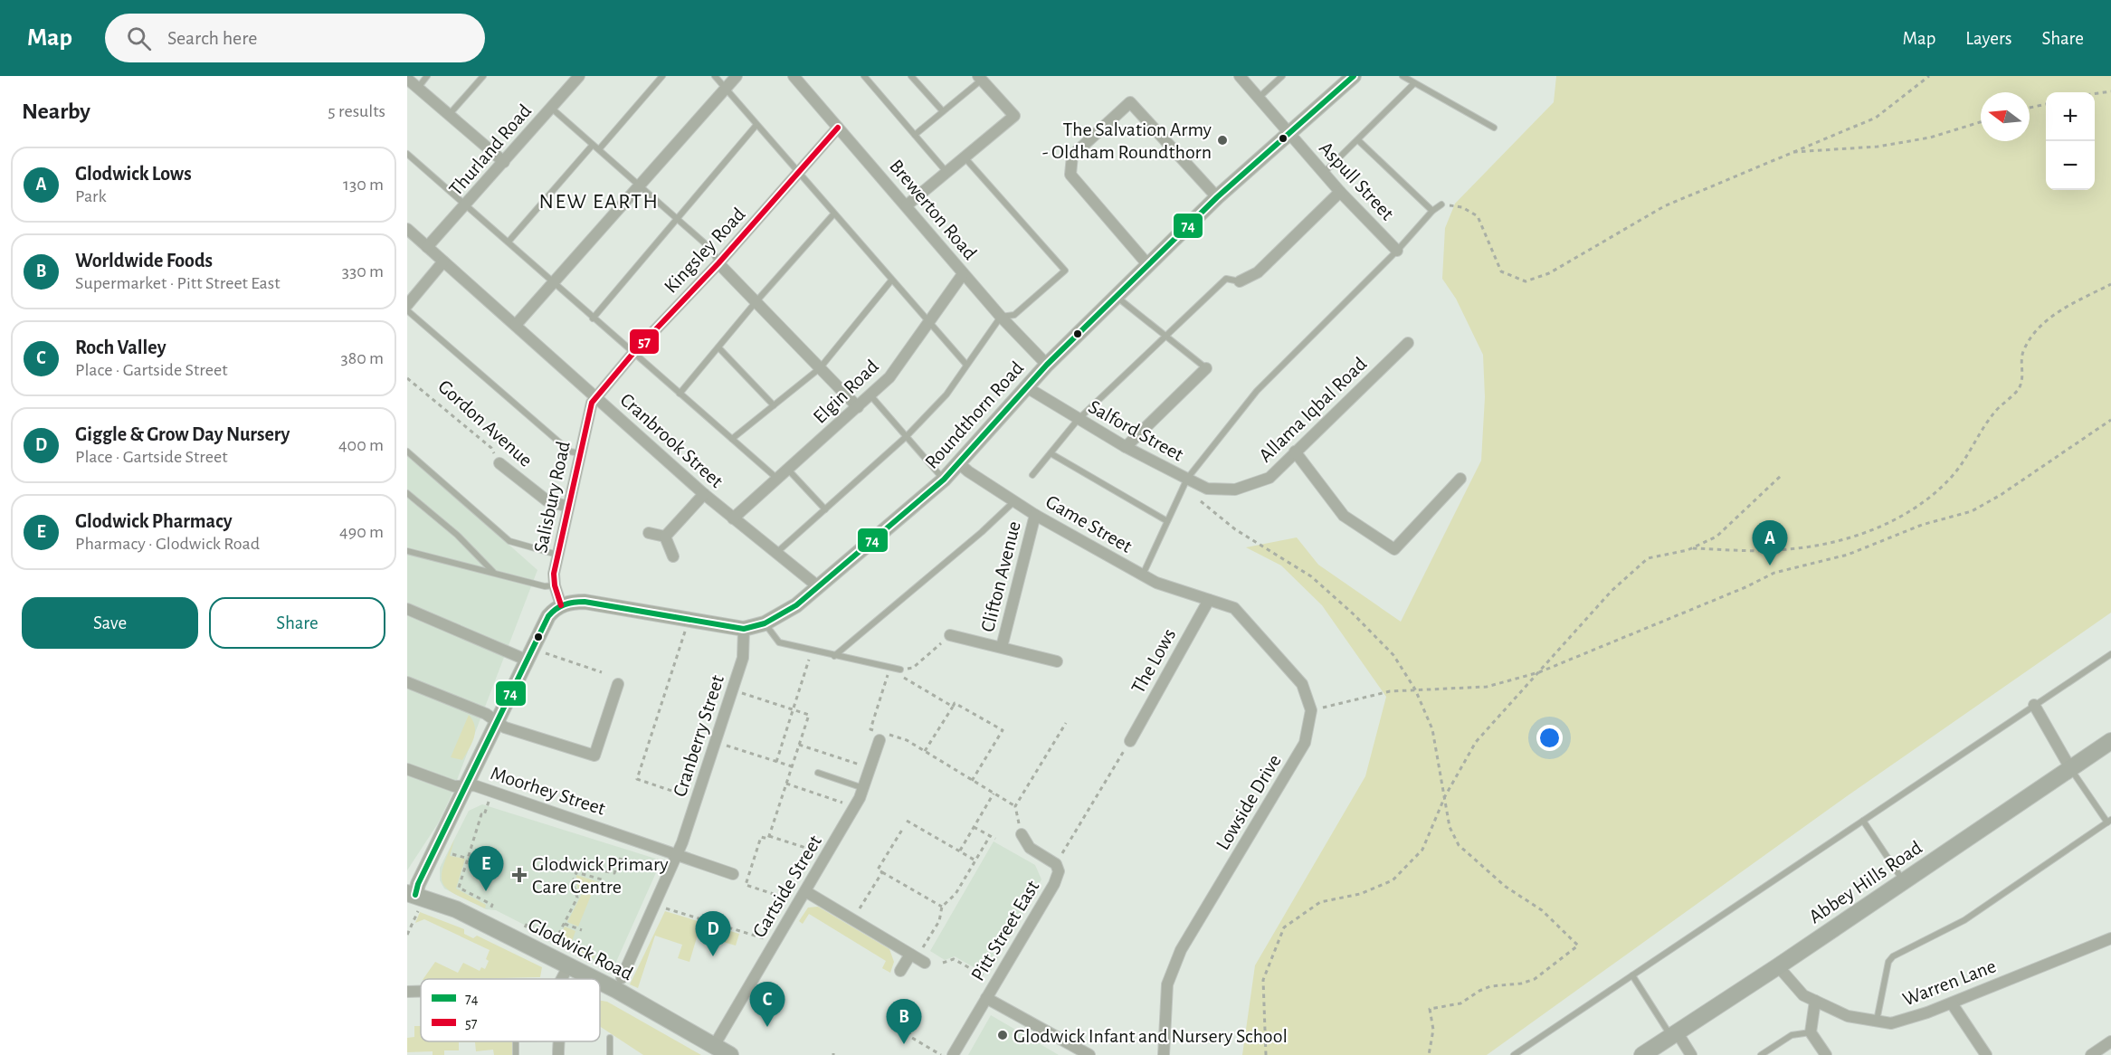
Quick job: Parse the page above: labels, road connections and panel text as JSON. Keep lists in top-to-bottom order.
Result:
{
  "streets": {
    "main road": ["Abbey Hills Road", "Glodwick Road"],
    "street": [
      "Thurland Road",
      "Aspull Street",
      "Brewerton Road",
      "Kingsley Road",
      "Elgin Road",
      "Allama Iqbal Road",
      "Roundthorn Road",
      "Gordon Avenue",
      "Salford Street",
      "Cranbrook Street",
      "Salisbury Road",
      "Game Street",
      "Clifton Avenue",
      "The Lows",
      "Cranberry Street",
      "Moorhey Street",
      "Lowside Drive",
      "Gartside Street",
      "Pitt Street East",
      "Warren Lane"
    ]
  },
  "crossings": [
    ["Thurland Road", "Cranbrook Street"],
    ["Aspull Street", "Roundthorn Road"],
    ["Brewerton Road", "Kingsley Road"],
    ["Brewerton Road", "Elgin Road"],
    ["Brewerton Road", "Roundthorn Road"],
    ["Kingsley Road", "Cranbrook Street"],
    ["Kingsley Road", "Salisbury Road"],
    ["Elgin Road", "Cranbrook Street"],
    ["Allama Iqbal Road", "Salford Street"],
    ["Roundthorn Road", "Salford Street"],
    ["Roundthorn Road", "Cranbrook Street"],
    ["Roundthorn Road", "Salisbury Road"],
    ["Roundthorn Road", "Game Street"],
    ["Roundthorn Road", "Cranberry Street"],
    ["Gordon Avenue", "Salisbury Road"],
    ["Cranbrook Street", "Salisbury Road"],
    ["Game Street", "Clifton Avenue"],
    ["Game Street", "The Lows"],
    ["Cranberry Street", "Moorhey Street"],
    ["Abbey Hills Road", "Warren Lane"],
    ["Gartside Street", "Glodwick Road"]
  ],
  "districts": ["NEW EARTH"],
  "places": {
    "other": ["The Salvation Army - Oldham Roundthorn", "Glodwick Infant and Nursery School"],
    "health": ["Glodwick Primary Care Centre"]
  },
  "lines": ["transit line 74", "transit line 57"],
  "legend": ["74", "57"],
  "north": "left",
  "page": {
    "header": "Map",
    "search": "Search here",
    "nav": ["Map", "Layers", "Share"],
    "heading": ["Nearby", "5 results"],
    "map_buttons": ["+", "−"],
    "list": [
      {
        "mark": "A",
        "name": "Glodwick Lows",
        "note": "Park",
        "value": "130 m"
      },
      {
        "mark": "B",
        "name": "Worldwide Foods",
        "note": "Supermarket · Pitt Street East",
        "value": "330 m"
      },
      {
        "mark": "C",
        "name": "Roch Valley",
        "note": "Place · Gartside Street",
        "value": "380 m"
      },
      {
        "mark": "D",
        "name": "Giggle & Grow Day Nursery",
        "note": "Place · Gartside Street",
        "value": "400 m"
      },
      {
        "mark": "E",
        "name": "Glodwick Pharmacy",
        "note": "Pharmacy · Glodwick Road",
        "value": "490 m"
      }
    ],
    "pins": [
      "A",
      "E",
      "D",
      "C",
      "B"
    ],
    "buttons": ["Save", "Share"]
  }
}
